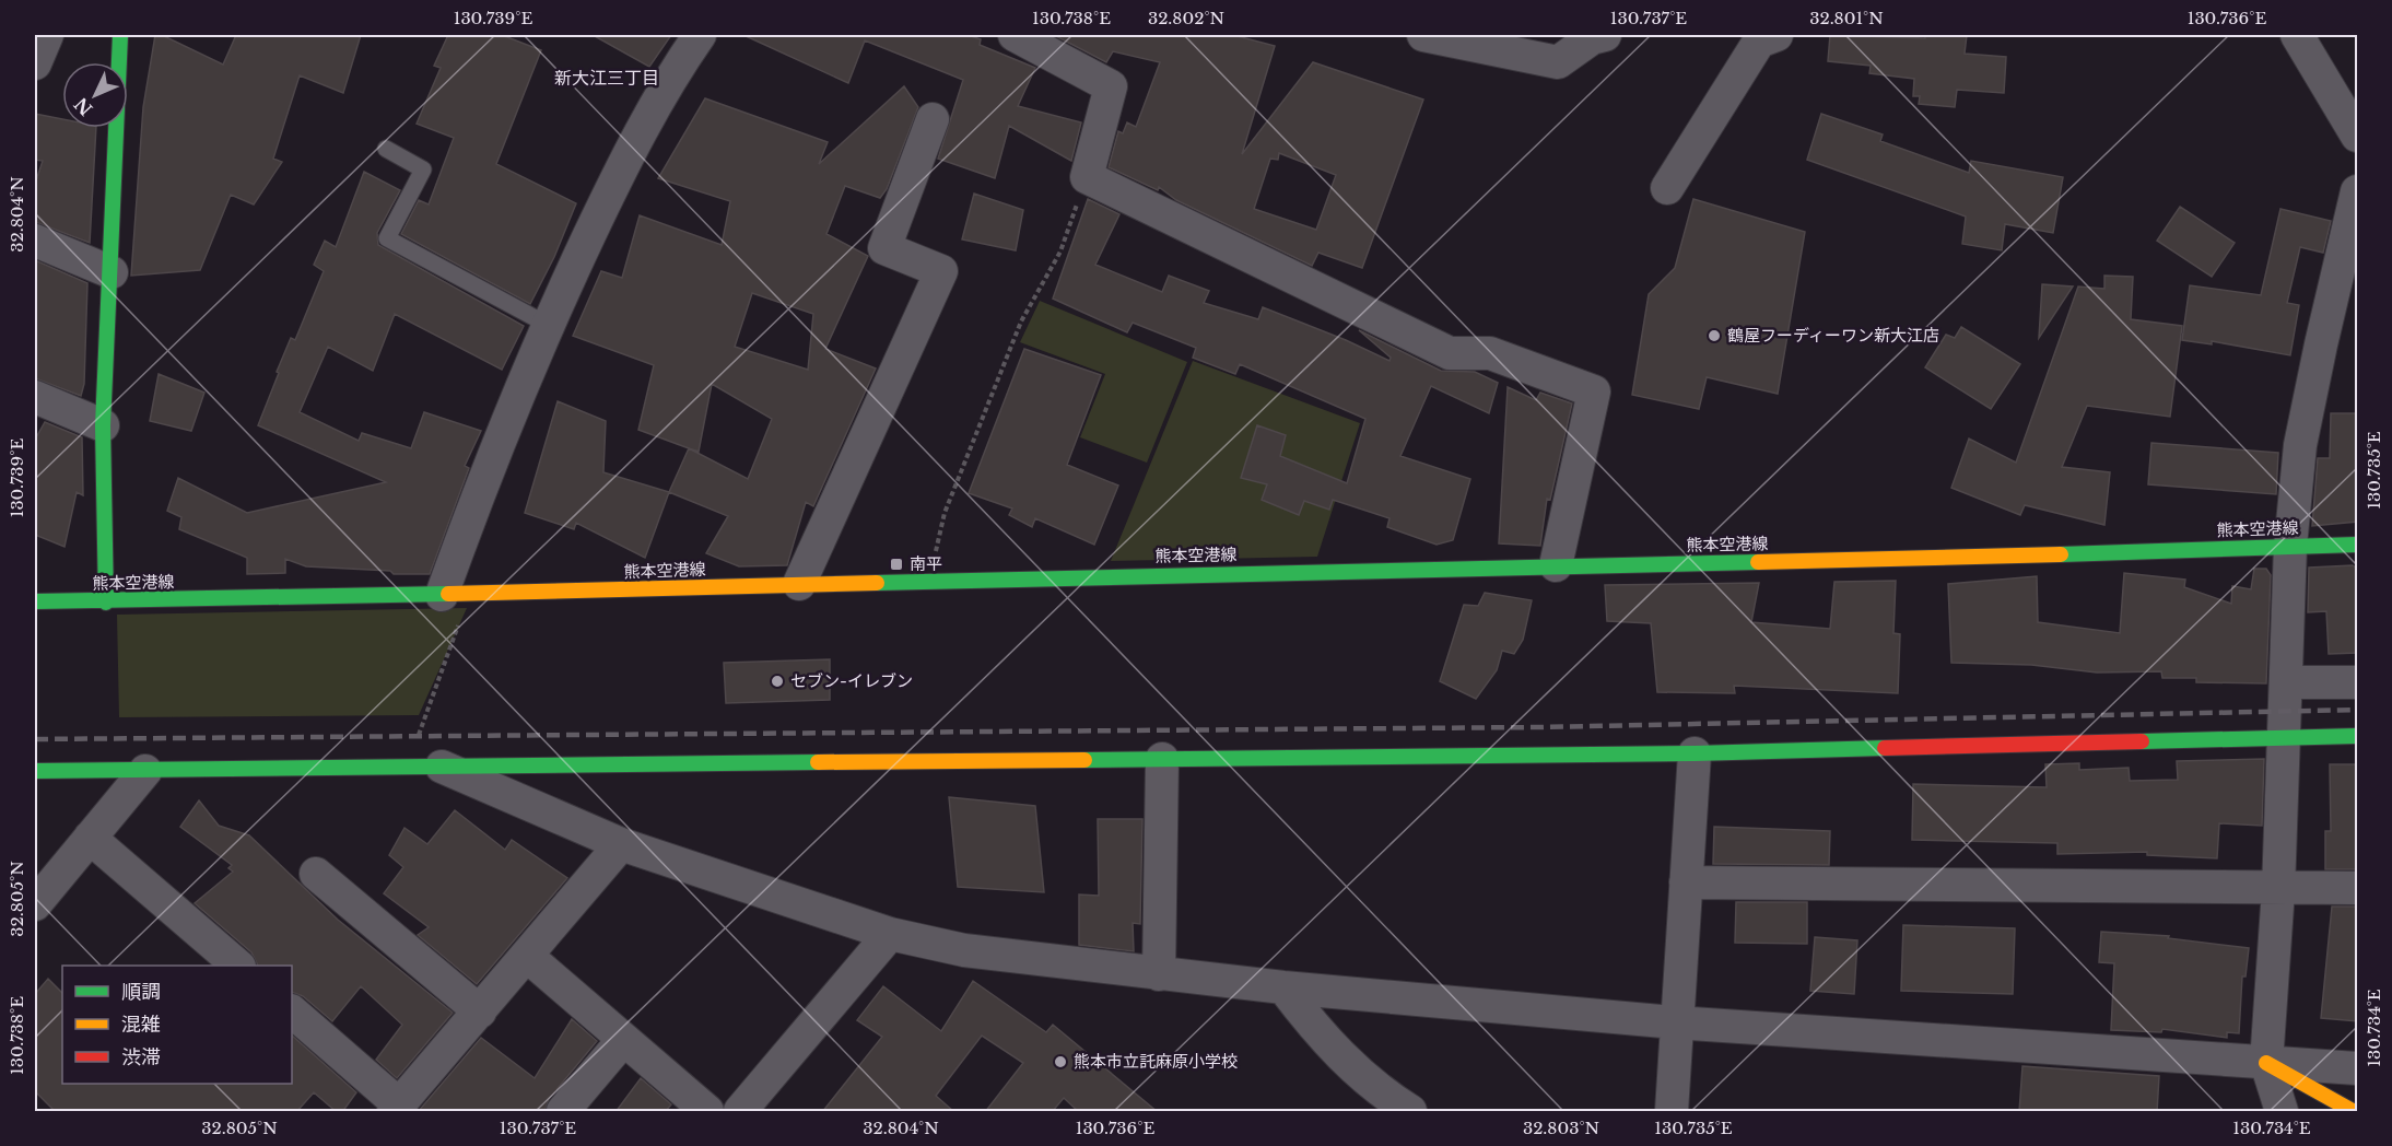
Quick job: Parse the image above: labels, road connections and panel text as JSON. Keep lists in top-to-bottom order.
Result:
{
  "streets": {
    "street": ["熊本空港線"]
  },
  "districts": ["新大江三丁目"],
  "places": {
    "other": ["鶴屋フーディーワン新大江店", "セブン-イレブン", "熊本市立託麻原小学校"],
    "transit": ["南平"]
  },
  "legend": ["順調", "混雑", "渋滞"],
  "north": "bottom left",
  "coordinates": [
    "130.739°E",
    "130.738°E",
    "32.802°N",
    "130.737°E",
    "32.801°N",
    "130.736°E",
    "32.804°N",
    "130.735°E",
    "32.805°N",
    "130.734°E",
    "32.803°N"
  ]
}
